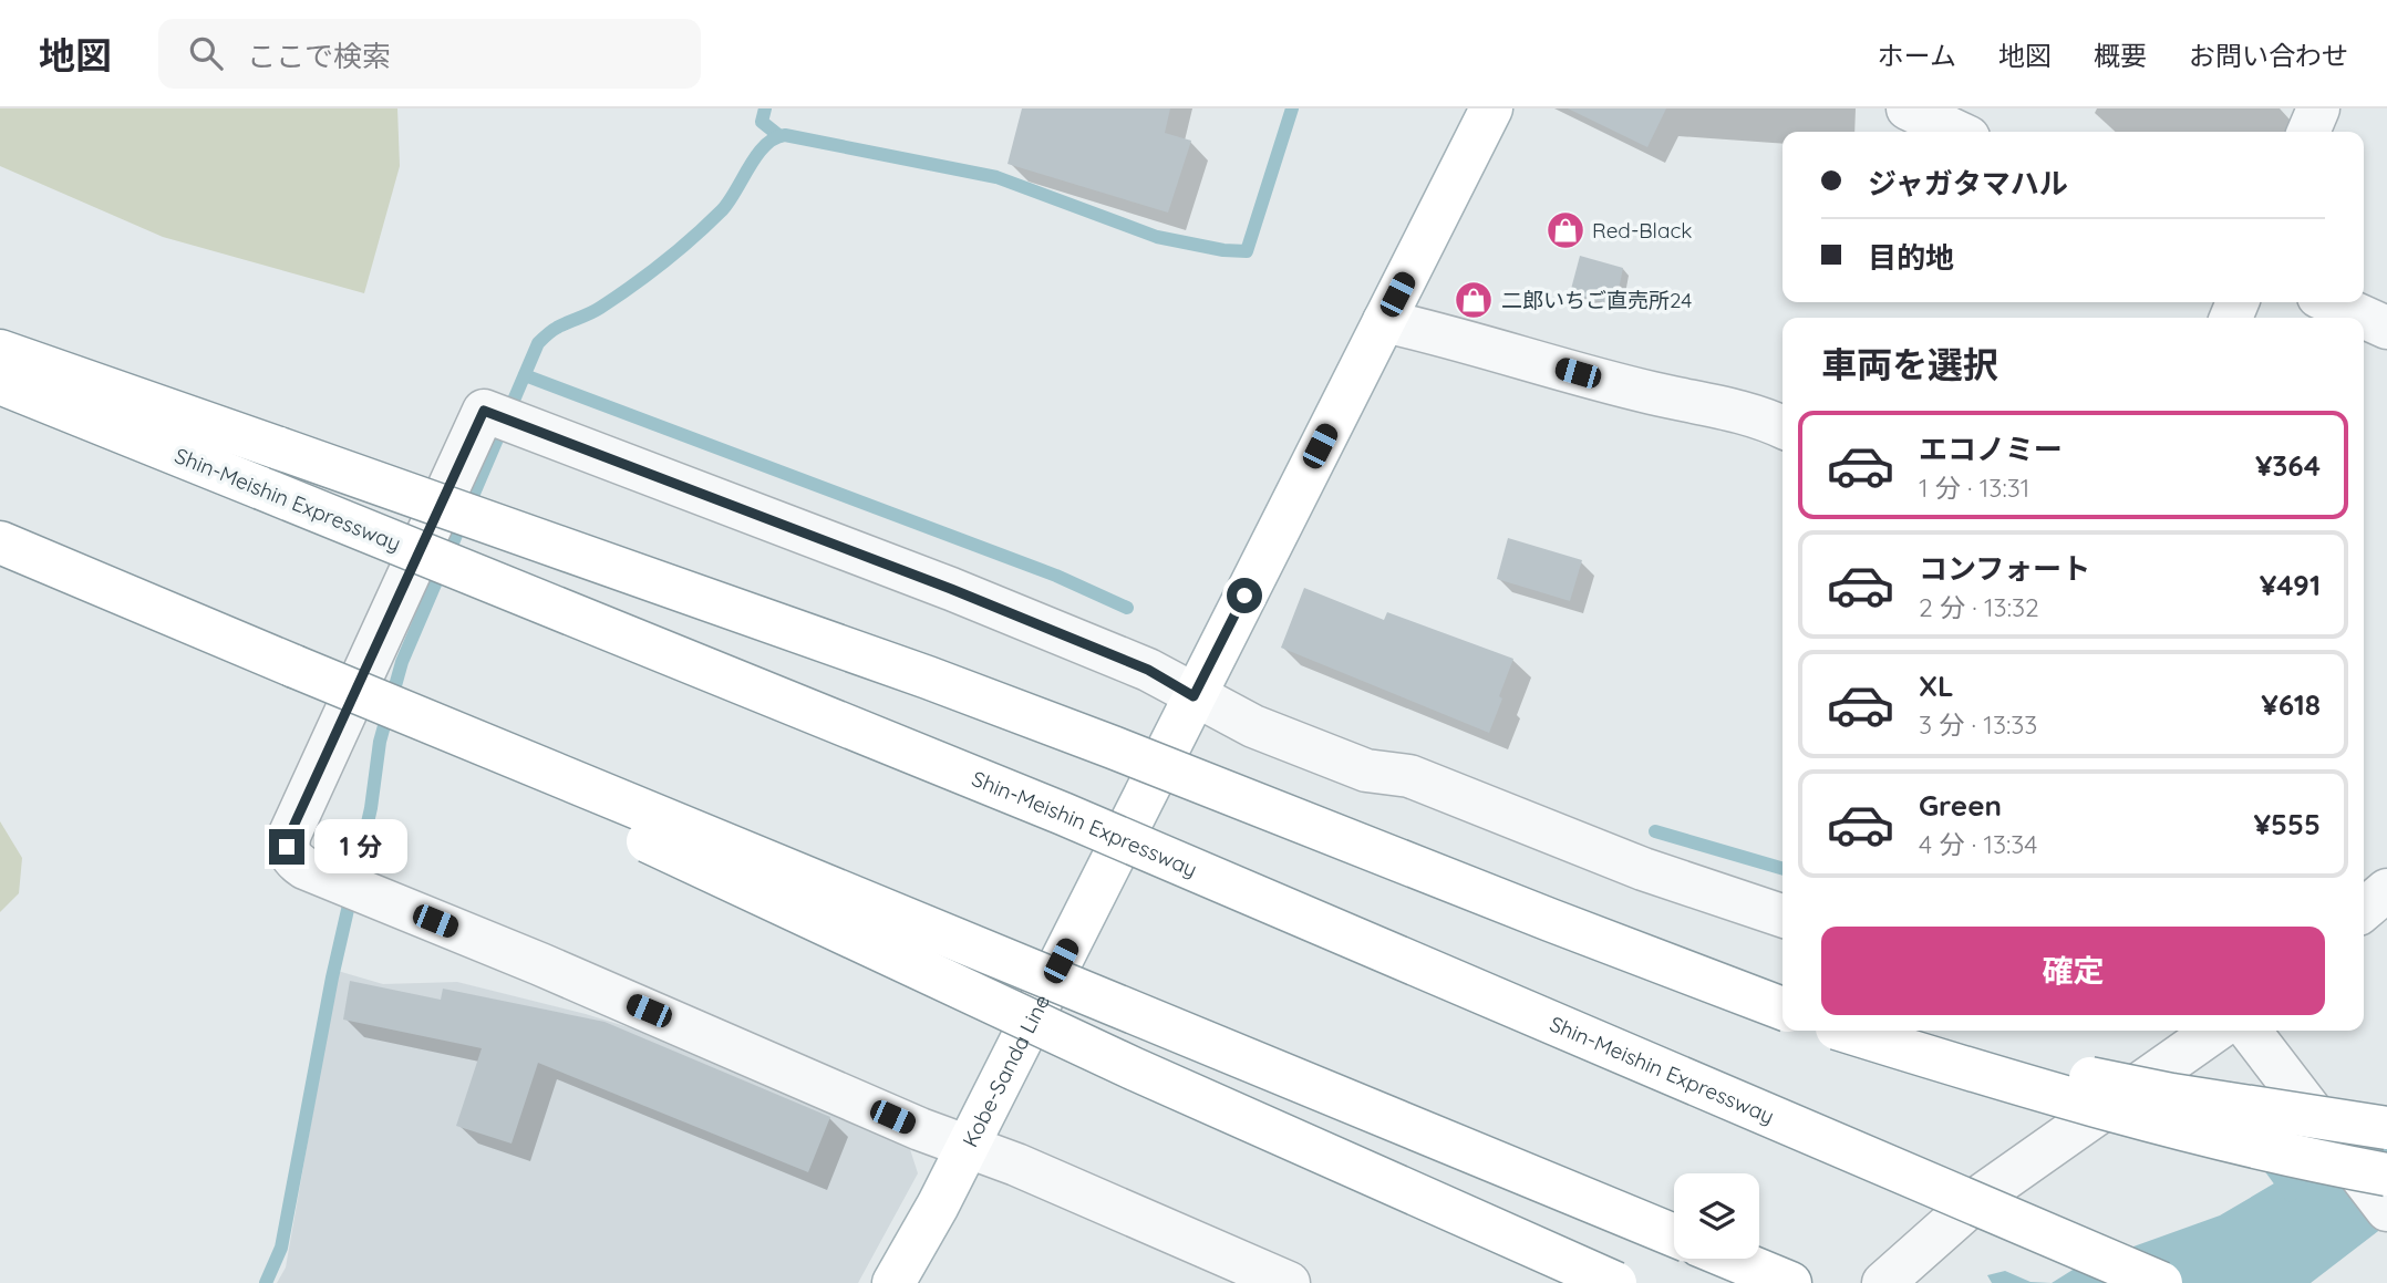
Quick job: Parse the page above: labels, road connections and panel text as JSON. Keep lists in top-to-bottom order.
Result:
{
  "streets": {
    "main road": ["Shin-Meishin Expressway", "Kobe-Sanda Line"]
  },
  "places": {
    "shop": ["Red-Black", "二郎いちご直売所24"]
  },
  "page": {
    "header": "地図",
    "search": "ここで検索",
    "nav": [
      "ホーム",
      "地図",
      "概要",
      "お問い合わせ"
    ],
    "banner": ["ジャガタマハル", "目的地"],
    "heading": "車両を選択",
    "list": [
      {
        "name": "エコノミー",
        "note": "1 分 · 13:31",
        "value": "¥364"
      },
      {
        "name": "コンフォート",
        "note": "2 分 · 13:32",
        "value": "¥491"
      },
      {
        "name": "XL",
        "note": "3 分 · 13:33",
        "value": "¥618"
      },
      {
        "name": "Green",
        "note": "4 分 · 13:34",
        "value": "¥555"
      }
    ],
    "bubble": "1 分",
    "buttons": "確定"
  }
}
